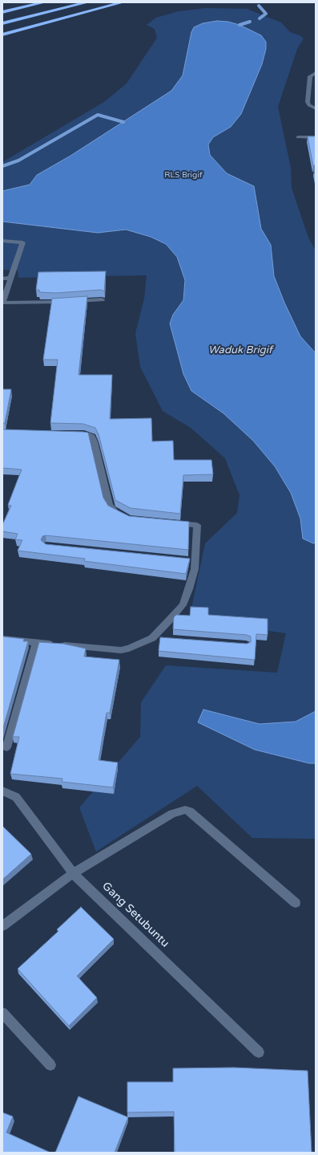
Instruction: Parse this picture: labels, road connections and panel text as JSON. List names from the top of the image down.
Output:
{
  "streets": {
    "street": ["Gang Setubuntu"]
  },
  "water": ["Waduk Brigif"],
  "parks": ["RLS Brigif"]
}
